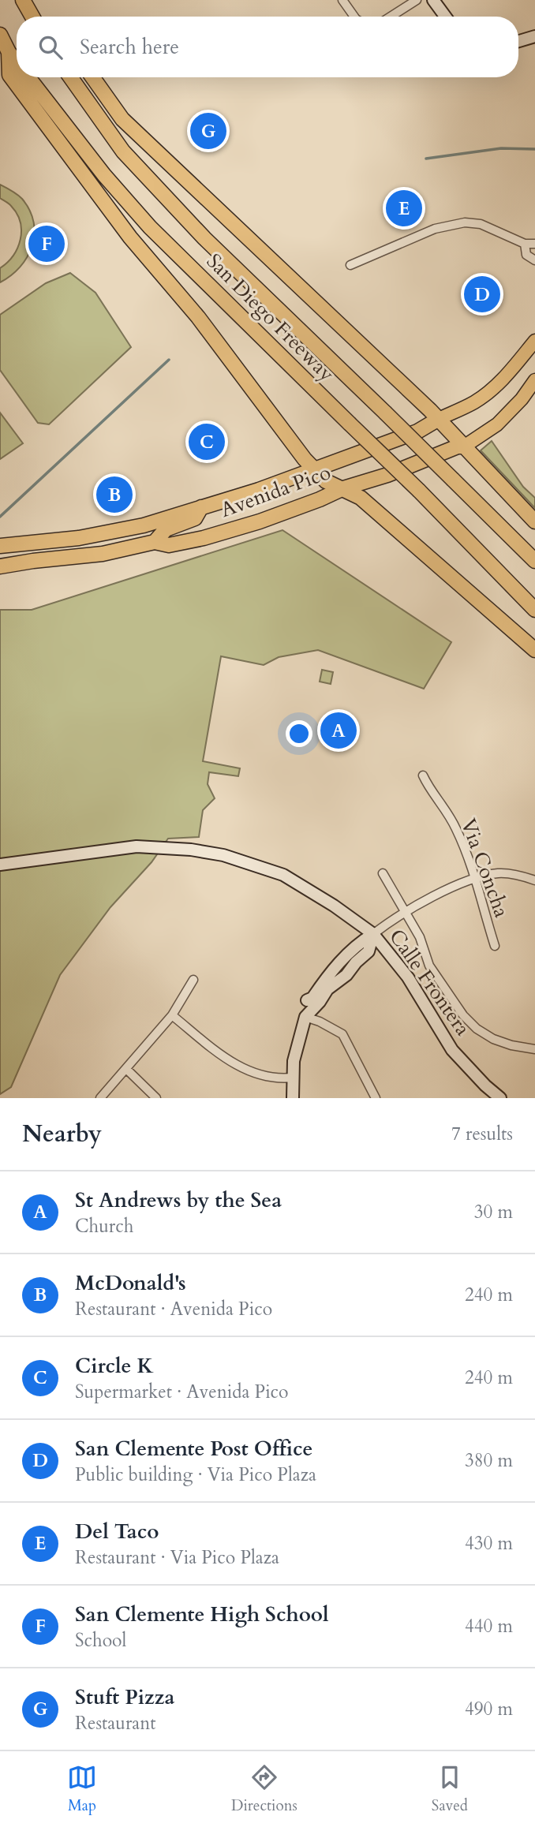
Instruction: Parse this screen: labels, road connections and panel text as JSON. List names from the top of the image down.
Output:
{
  "streets": {
    "highway": ["San Diego Freeway", "Avenida Pico"],
    "street": ["Via Concha", "Calle Frontera"]
  },
  "page": {
    "search": "Search here",
    "pins": [
      "G",
      "E",
      "F",
      "D",
      "C",
      "B",
      "A"
    ],
    "heading": ["Nearby", "7 results"],
    "list": [
      {
        "mark": "A",
        "name": "St Andrews by the Sea",
        "note": "Church",
        "value": "30 m"
      },
      {
        "mark": "B",
        "name": "McDonald's",
        "note": "Restaurant · Avenida Pico",
        "value": "240 m"
      },
      {
        "mark": "C",
        "name": "Circle K",
        "note": "Supermarket · Avenida Pico",
        "value": "240 m"
      },
      {
        "mark": "D",
        "name": "San Clemente Post Office",
        "note": "Public building · Via Pico Plaza",
        "value": "380 m"
      },
      {
        "mark": "E",
        "name": "Del Taco",
        "note": "Restaurant · Via Pico Plaza",
        "value": "430 m"
      },
      {
        "mark": "F",
        "name": "San Clemente High School",
        "note": "School",
        "value": "440 m"
      },
      {
        "mark": "G",
        "name": "Stuft Pizza",
        "note": "Restaurant",
        "value": "490 m"
      }
    ],
    "nav": ["Map", "Directions", "Saved"]
  }
}
